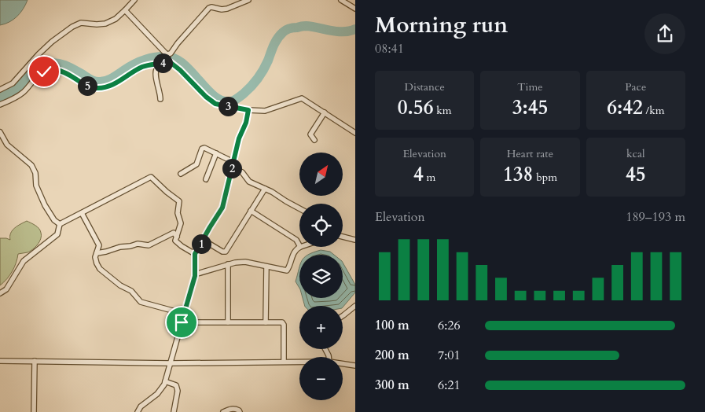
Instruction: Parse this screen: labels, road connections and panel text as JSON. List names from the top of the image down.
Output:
{
  "north": "top right",
  "page": {
    "heading": ["Morning run", "08:41"],
    "pins": [
      "4",
      "5",
      "3",
      "2",
      "1"
    ],
    "stats": [
      ["Distance", "0.56 km"],
      ["Time", "3:45"],
      ["Pace", "6:42 /km"],
      ["Elevation", "4 m"],
      ["Heart rate", "138 bpm"],
      ["kcal", "45"]
    ],
    "map_buttons": ["+", "−"],
    "chart": ["Elevation", "189–193 m"],
    "list": [
      {
        "name": "100 m",
        "note": "6:26"
      },
      {
        "name": "200 m",
        "note": "7:01"
      },
      {
        "name": "300 m",
        "note": "6:21"
      }
    ]
  }
}
